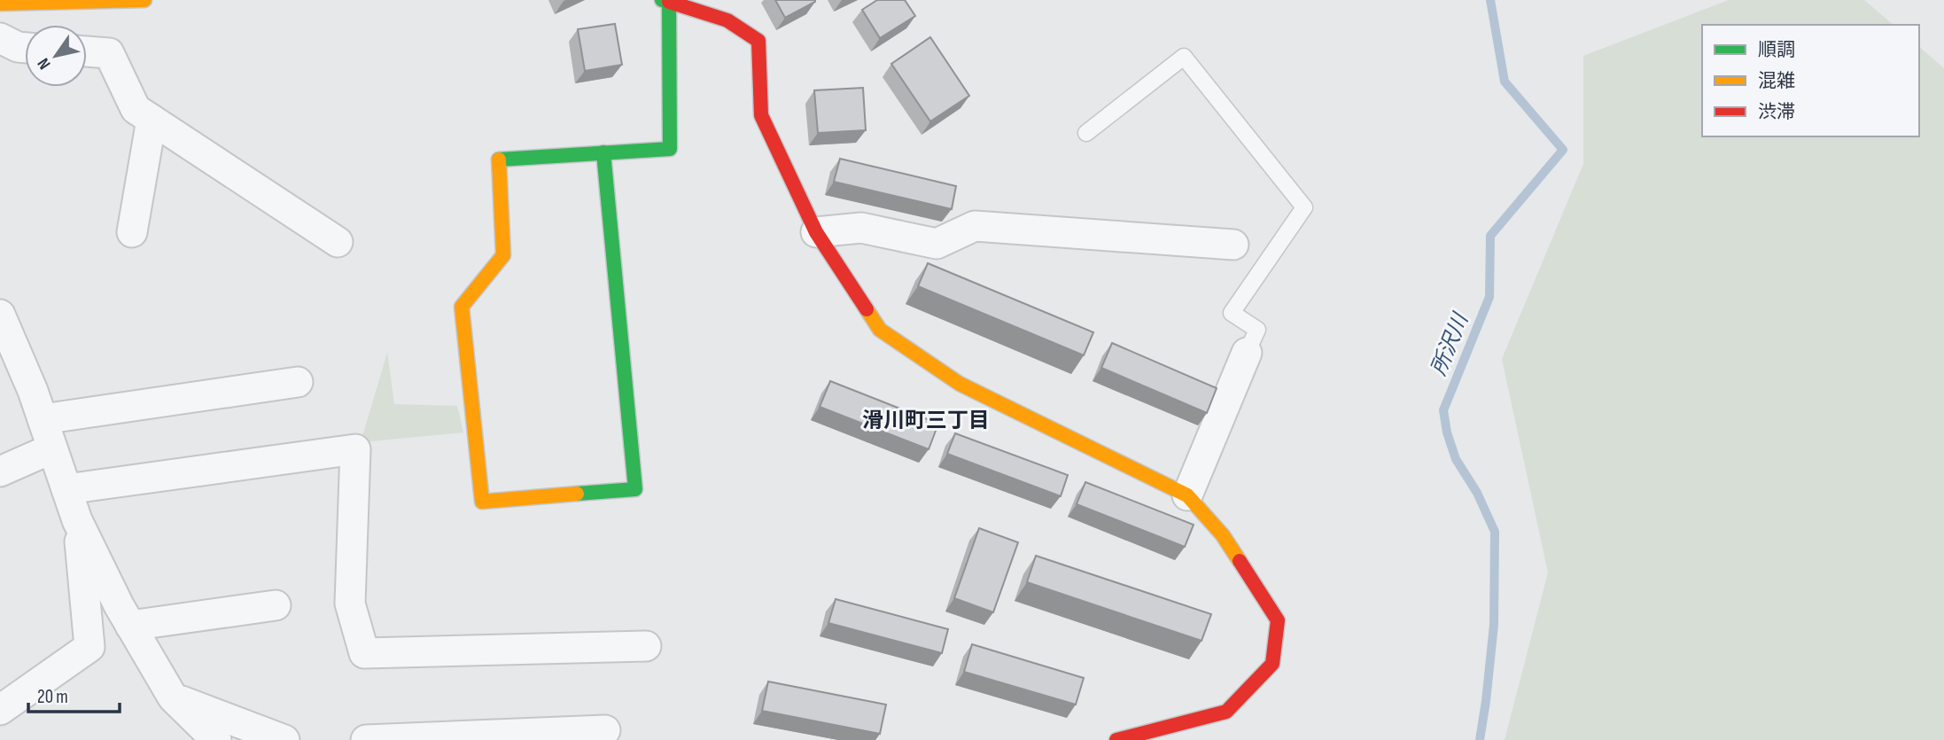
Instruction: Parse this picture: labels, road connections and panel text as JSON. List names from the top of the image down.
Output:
{
  "districts": ["滑川町三丁目"],
  "water": ["所沢川"],
  "legend": ["順調", "混雑", "渋滞"],
  "scale_bar": "20 m",
  "north": "bottom left"
}
